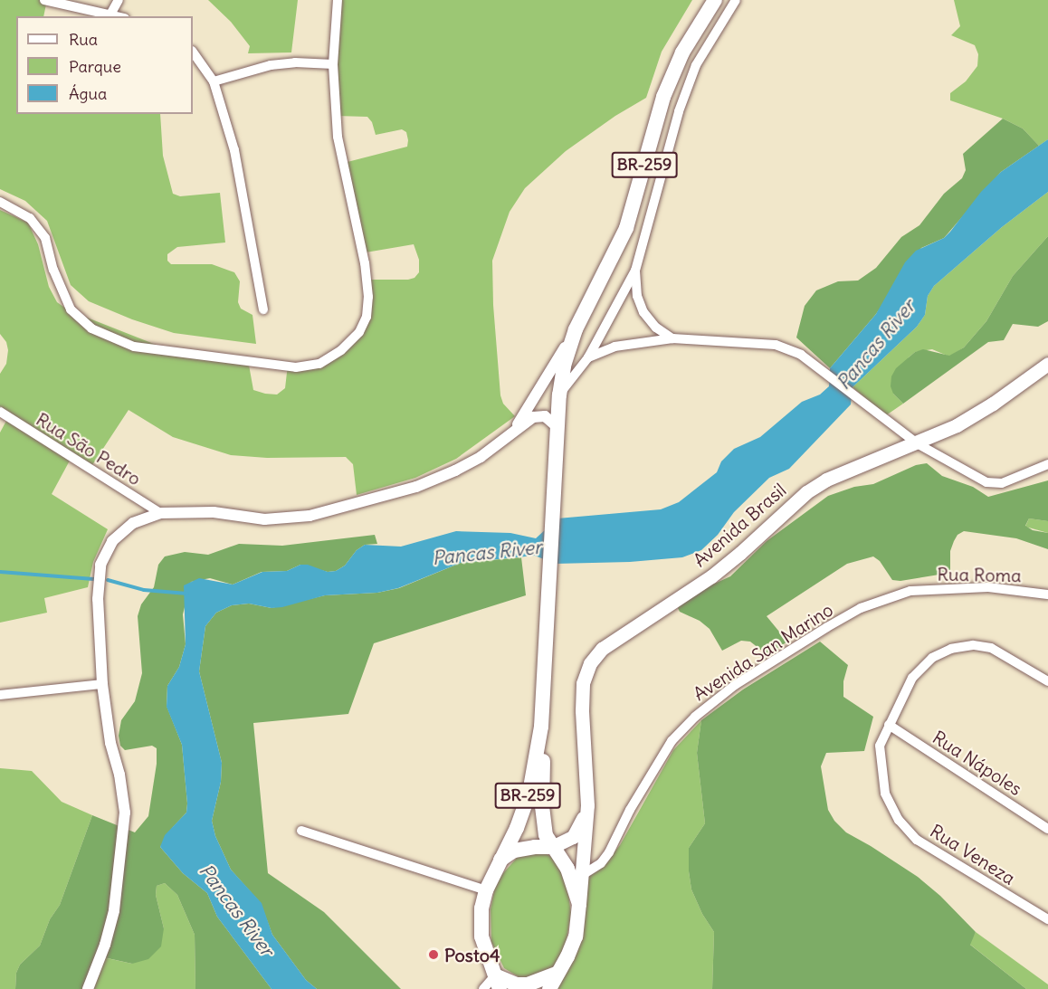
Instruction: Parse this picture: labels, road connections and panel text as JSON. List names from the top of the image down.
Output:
{
  "streets": {
    "highway": ["BR-259"],
    "main road": ["Avenida Brasil"],
    "street": [
      "Rua São Pedro",
      "Rua Roma",
      "Avenida San Marino",
      "Rua Nápoles",
      "Rua Veneza"
    ]
  },
  "crossings": [
    ["BR-259", "Avenida Brasil"],
    ["Avenida Brasil", "Avenida San Marino"],
    ["Rua Roma", "Avenida San Marino"],
    ["Rua Nápoles", "Rua Veneza"]
  ],
  "water": ["Pancas River"],
  "places": ["Posto4"],
  "legend": ["Rua", "Parque", "Água"]
}
